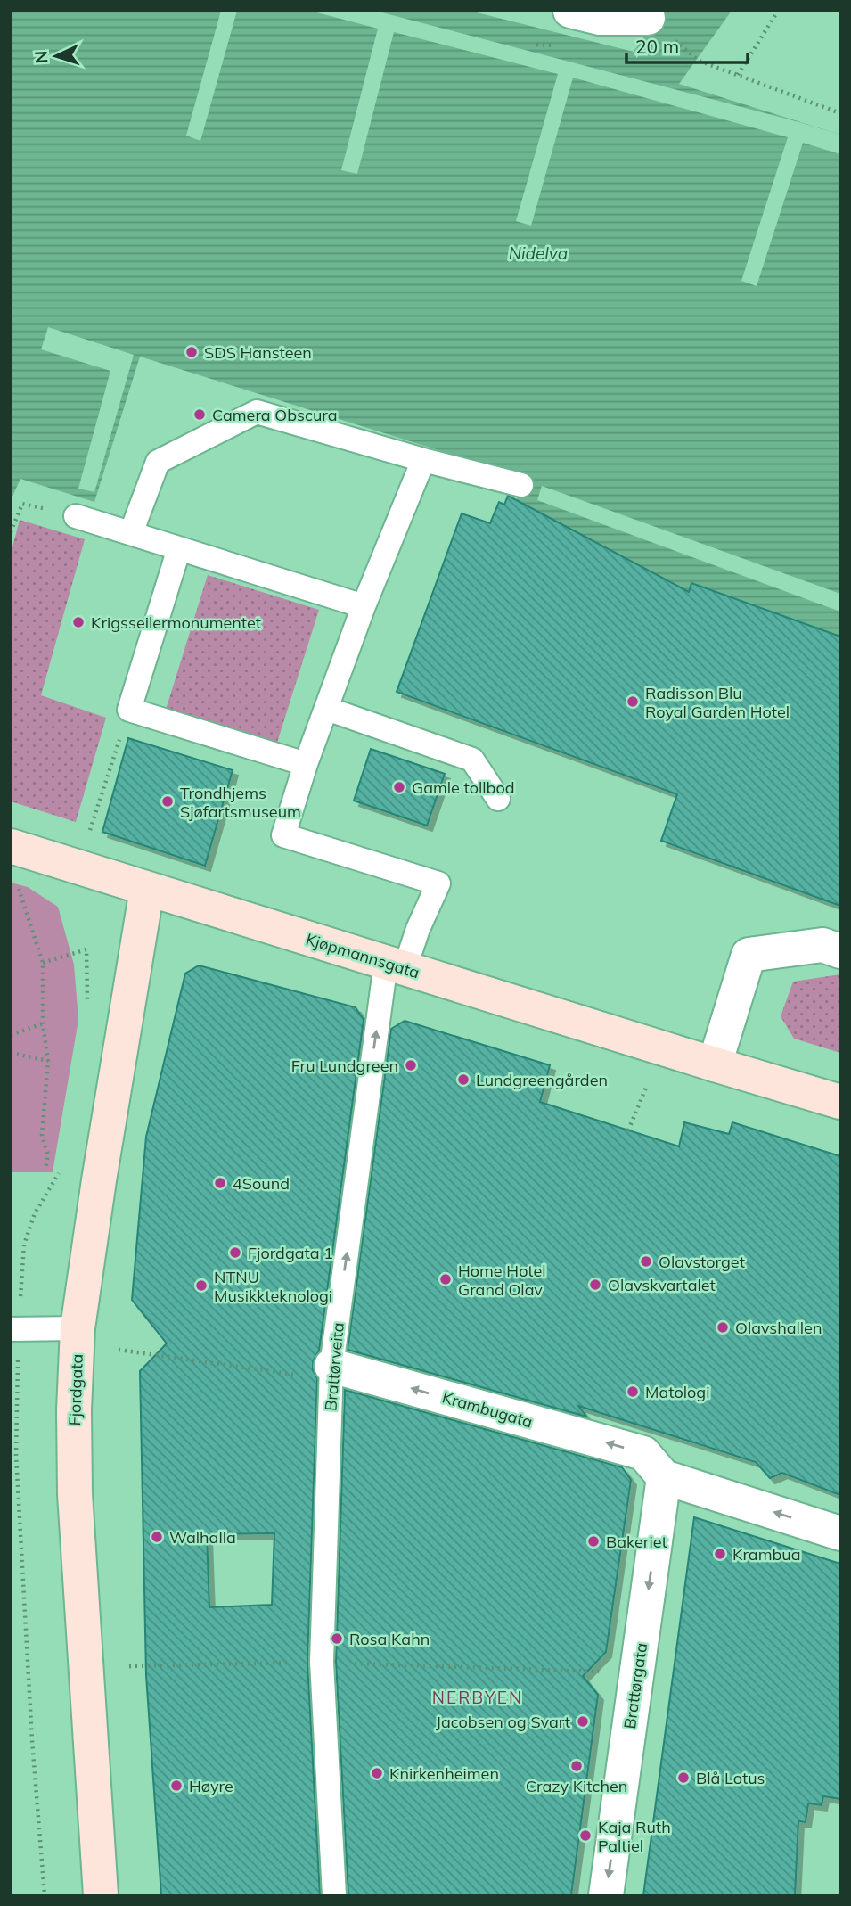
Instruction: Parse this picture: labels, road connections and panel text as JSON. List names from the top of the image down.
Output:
{
  "streets": {
    "street": [
      "Kjøpmannsgata",
      "Fjordgata",
      "Krambugata",
      "Brattørgata"
    ],
    "lane": ["Brattørveita"]
  },
  "crossings": [
    ["Kjøpmannsgata", "Brattørveita"],
    ["Kjøpmannsgata", "Fjordgata"],
    ["Brattørveita", "Krambugata"],
    ["Krambugata", "Brattørgata"]
  ],
  "one_way": ["Krambugata", "Brattørgata"],
  "districts": ["NERBYEN"],
  "water": ["Nidelva"],
  "places": [
    "SDS Hansteen",
    "Camera Obscura",
    "Krigsseilermonumentet",
    "Radisson Blu Royal Garden Hotel",
    "Gamle tollbod",
    "Trondhjems Sjøfartsmuseum",
    "Fru Lundgreen",
    "Lundgreengården",
    "4Sound",
    "Fjordgata 1",
    "Olavstorget",
    "Home Hotel Grand Olav",
    "Olavskvartalet",
    "NTNU Musikkteknologi",
    "Olavshallen",
    "Matologi",
    "Walhalla",
    "Bakeriet",
    "Krambua",
    "Rosa Kahn",
    "Jacobsen og Svart",
    "Crazy Kitchen",
    "Knirkenheimen",
    "Blå Lotus",
    "Høyre",
    "Kaja Ruth Paltiel"
  ],
  "scale_bar": "20 m",
  "north": "left"
}
